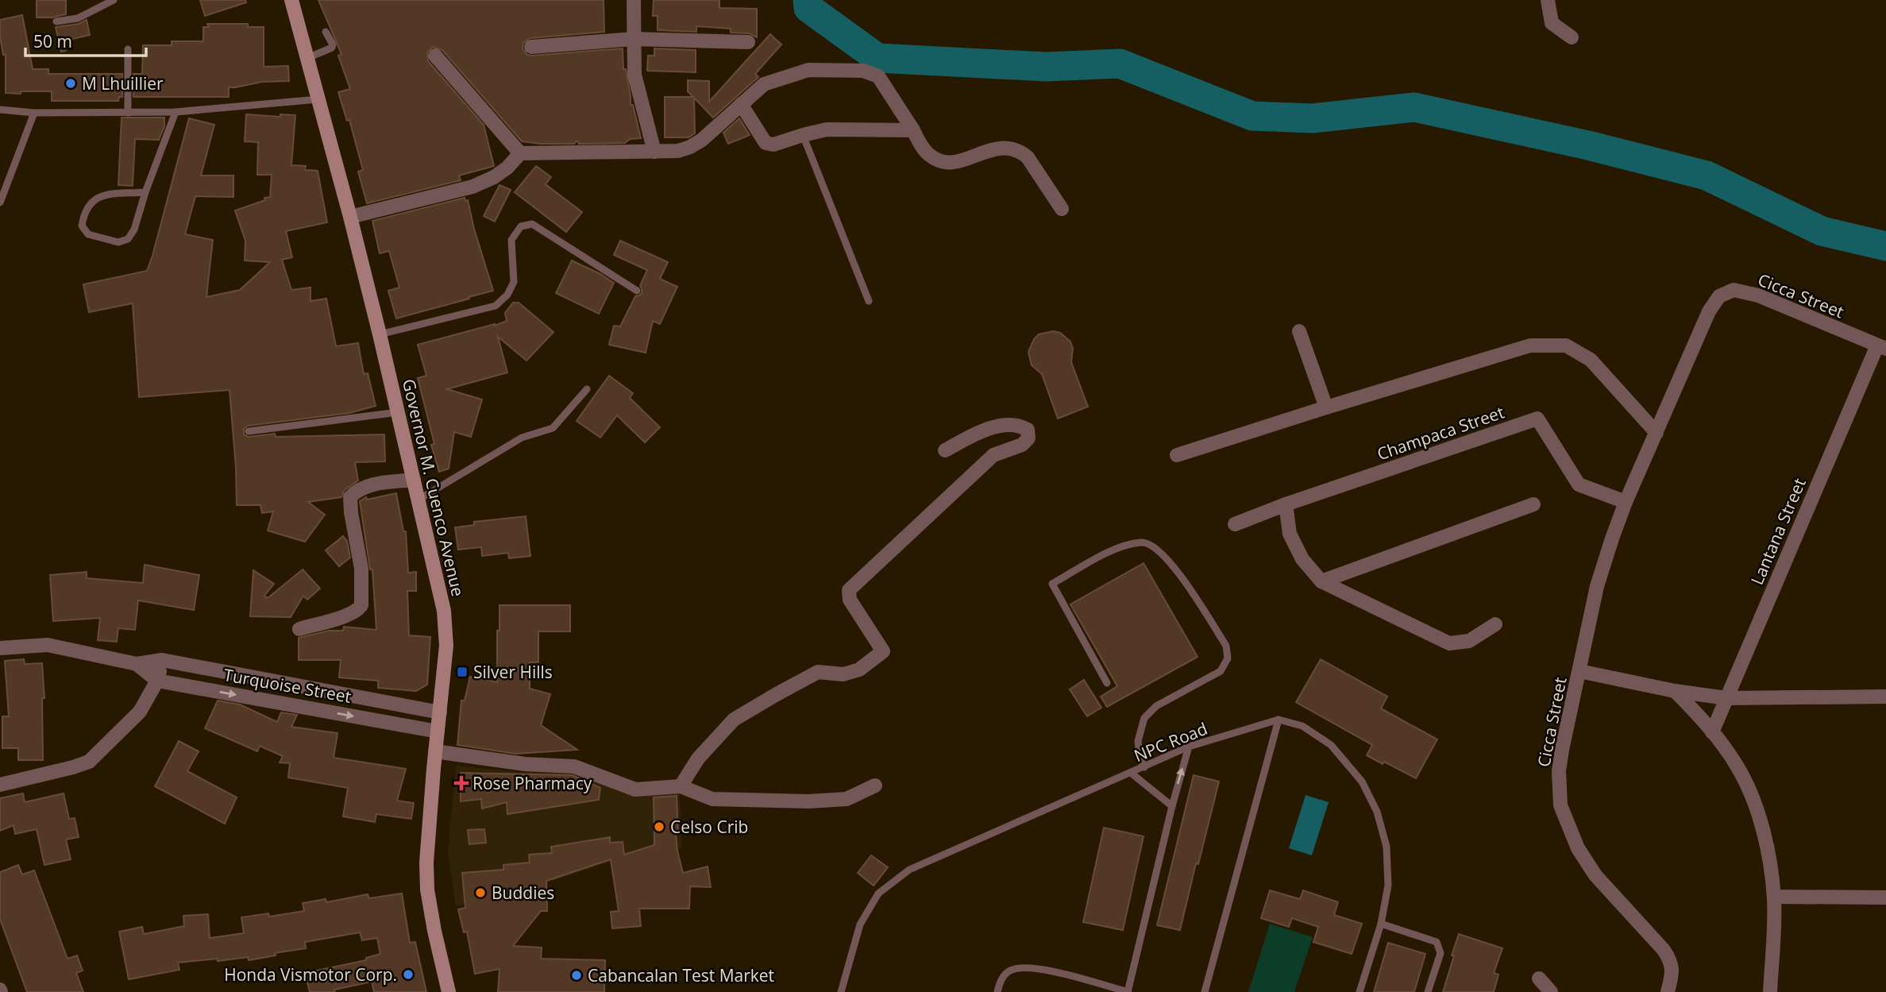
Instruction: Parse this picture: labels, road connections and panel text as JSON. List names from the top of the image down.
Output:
{
  "streets": {
    "main road": ["Governor M. Cuenco Avenue"],
    "street": [
      "Cicca Street",
      "Champaca Street",
      "Lantana Street",
      "Turquoise Street"
    ],
    "lane": ["NPC Road"]
  },
  "crossings": [
    ["Cicca Street", "Champaca Street"],
    ["Cicca Street", "Lantana Street"],
    ["Governor M. Cuenco Avenue", "Turquoise Street"]
  ],
  "places": {
    "other": [
      "M Lhuillier",
      "Celso Crib",
      "Buddies",
      "Honda Vismotor Corp.",
      "Cabancalan Test Market"
    ],
    "transit": ["Silver Hills"],
    "health": ["Rose Pharmacy"]
  },
  "scale_bar": "50 m"
}
